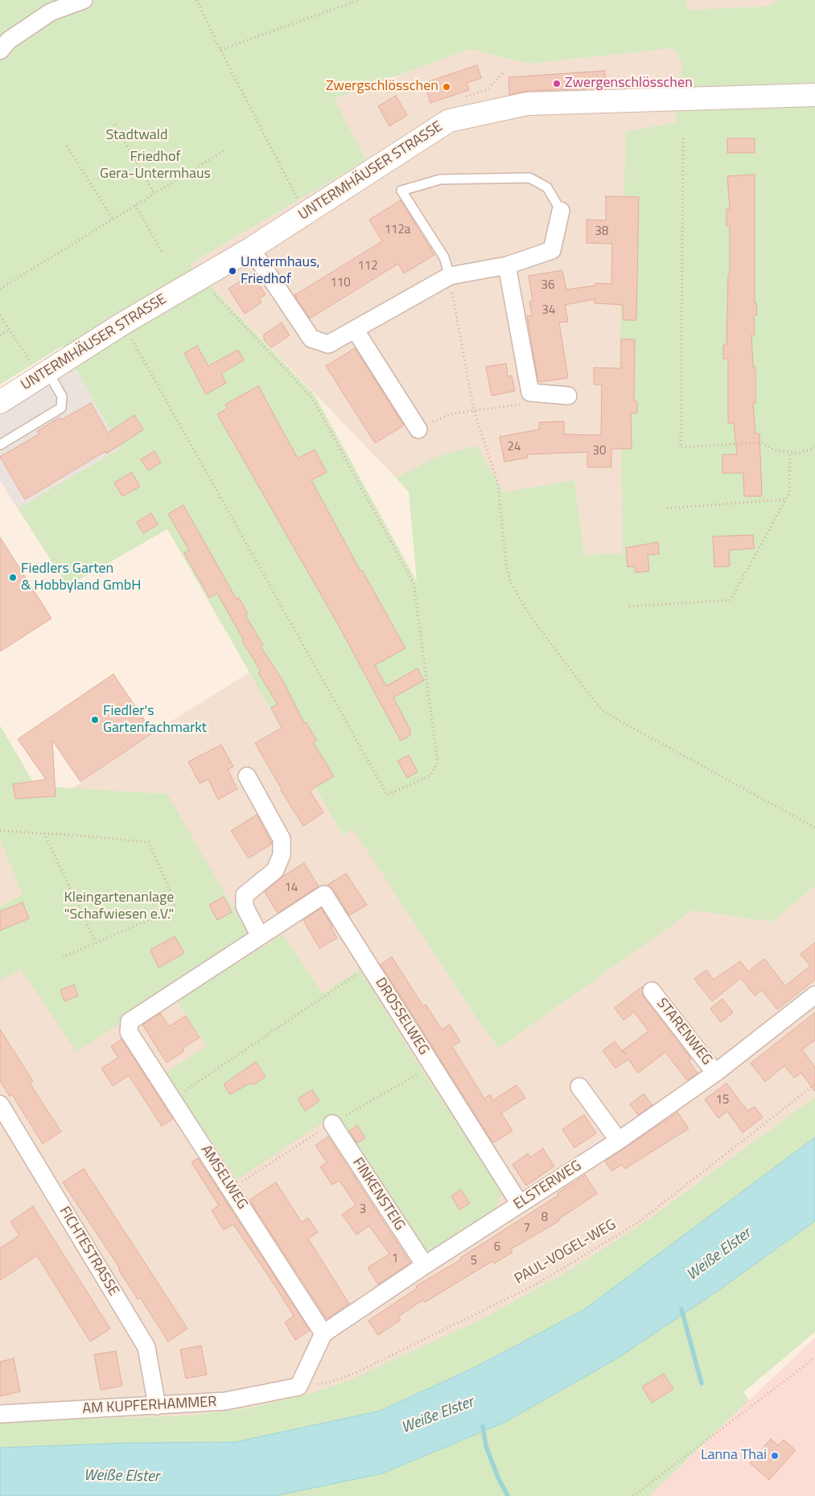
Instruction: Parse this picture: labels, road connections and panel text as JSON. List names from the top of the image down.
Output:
{
  "streets": {
    "main road": ["UNTERMHÄUSER STRASSE"],
    "street": [
      "DROSSELWEG",
      "STARENWEG",
      "AMSELWEG",
      "ELSTERWEG",
      "FINKENSTEIG",
      "FICHTESTRASSE",
      "AM KUPFERHAMMER"
    ],
    "path": ["PAUL-VOGEL-WEG"]
  },
  "crossings": [
    ["DROSSELWEG", "AMSELWEG"],
    ["DROSSELWEG", "ELSTERWEG"],
    ["STARENWEG", "ELSTERWEG"],
    ["AMSELWEG", "ELSTERWEG"],
    ["ELSTERWEG", "FINKENSTEIG"],
    ["FICHTESTRASSE", "AM KUPFERHAMMER"],
    ["PAUL-VOGEL-WEG", "AM KUPFERHAMMER"]
  ],
  "water": ["Weiße Elster"],
  "parks": ["Stadtwald", "Friedhof Gera-Untermhaus", "Kleingartenanlage \"Schafwiesen e.V.\""],
  "places": [
    "Zwergenschlösschen",
    "Zwergschlösschen",
    "Untermhaus, Friedhof",
    "Fiedlers Garten & Hobbyland GmbH",
    "Fiedler's Gartenfachmarkt",
    "Lanna Thai"
  ],
  "house_numbers": [
    "112a",
    "38",
    "112",
    "110",
    "36",
    "34",
    "24",
    "30",
    "14",
    "15",
    "3",
    "8",
    "7",
    "6",
    "1",
    "5"
  ]
}
